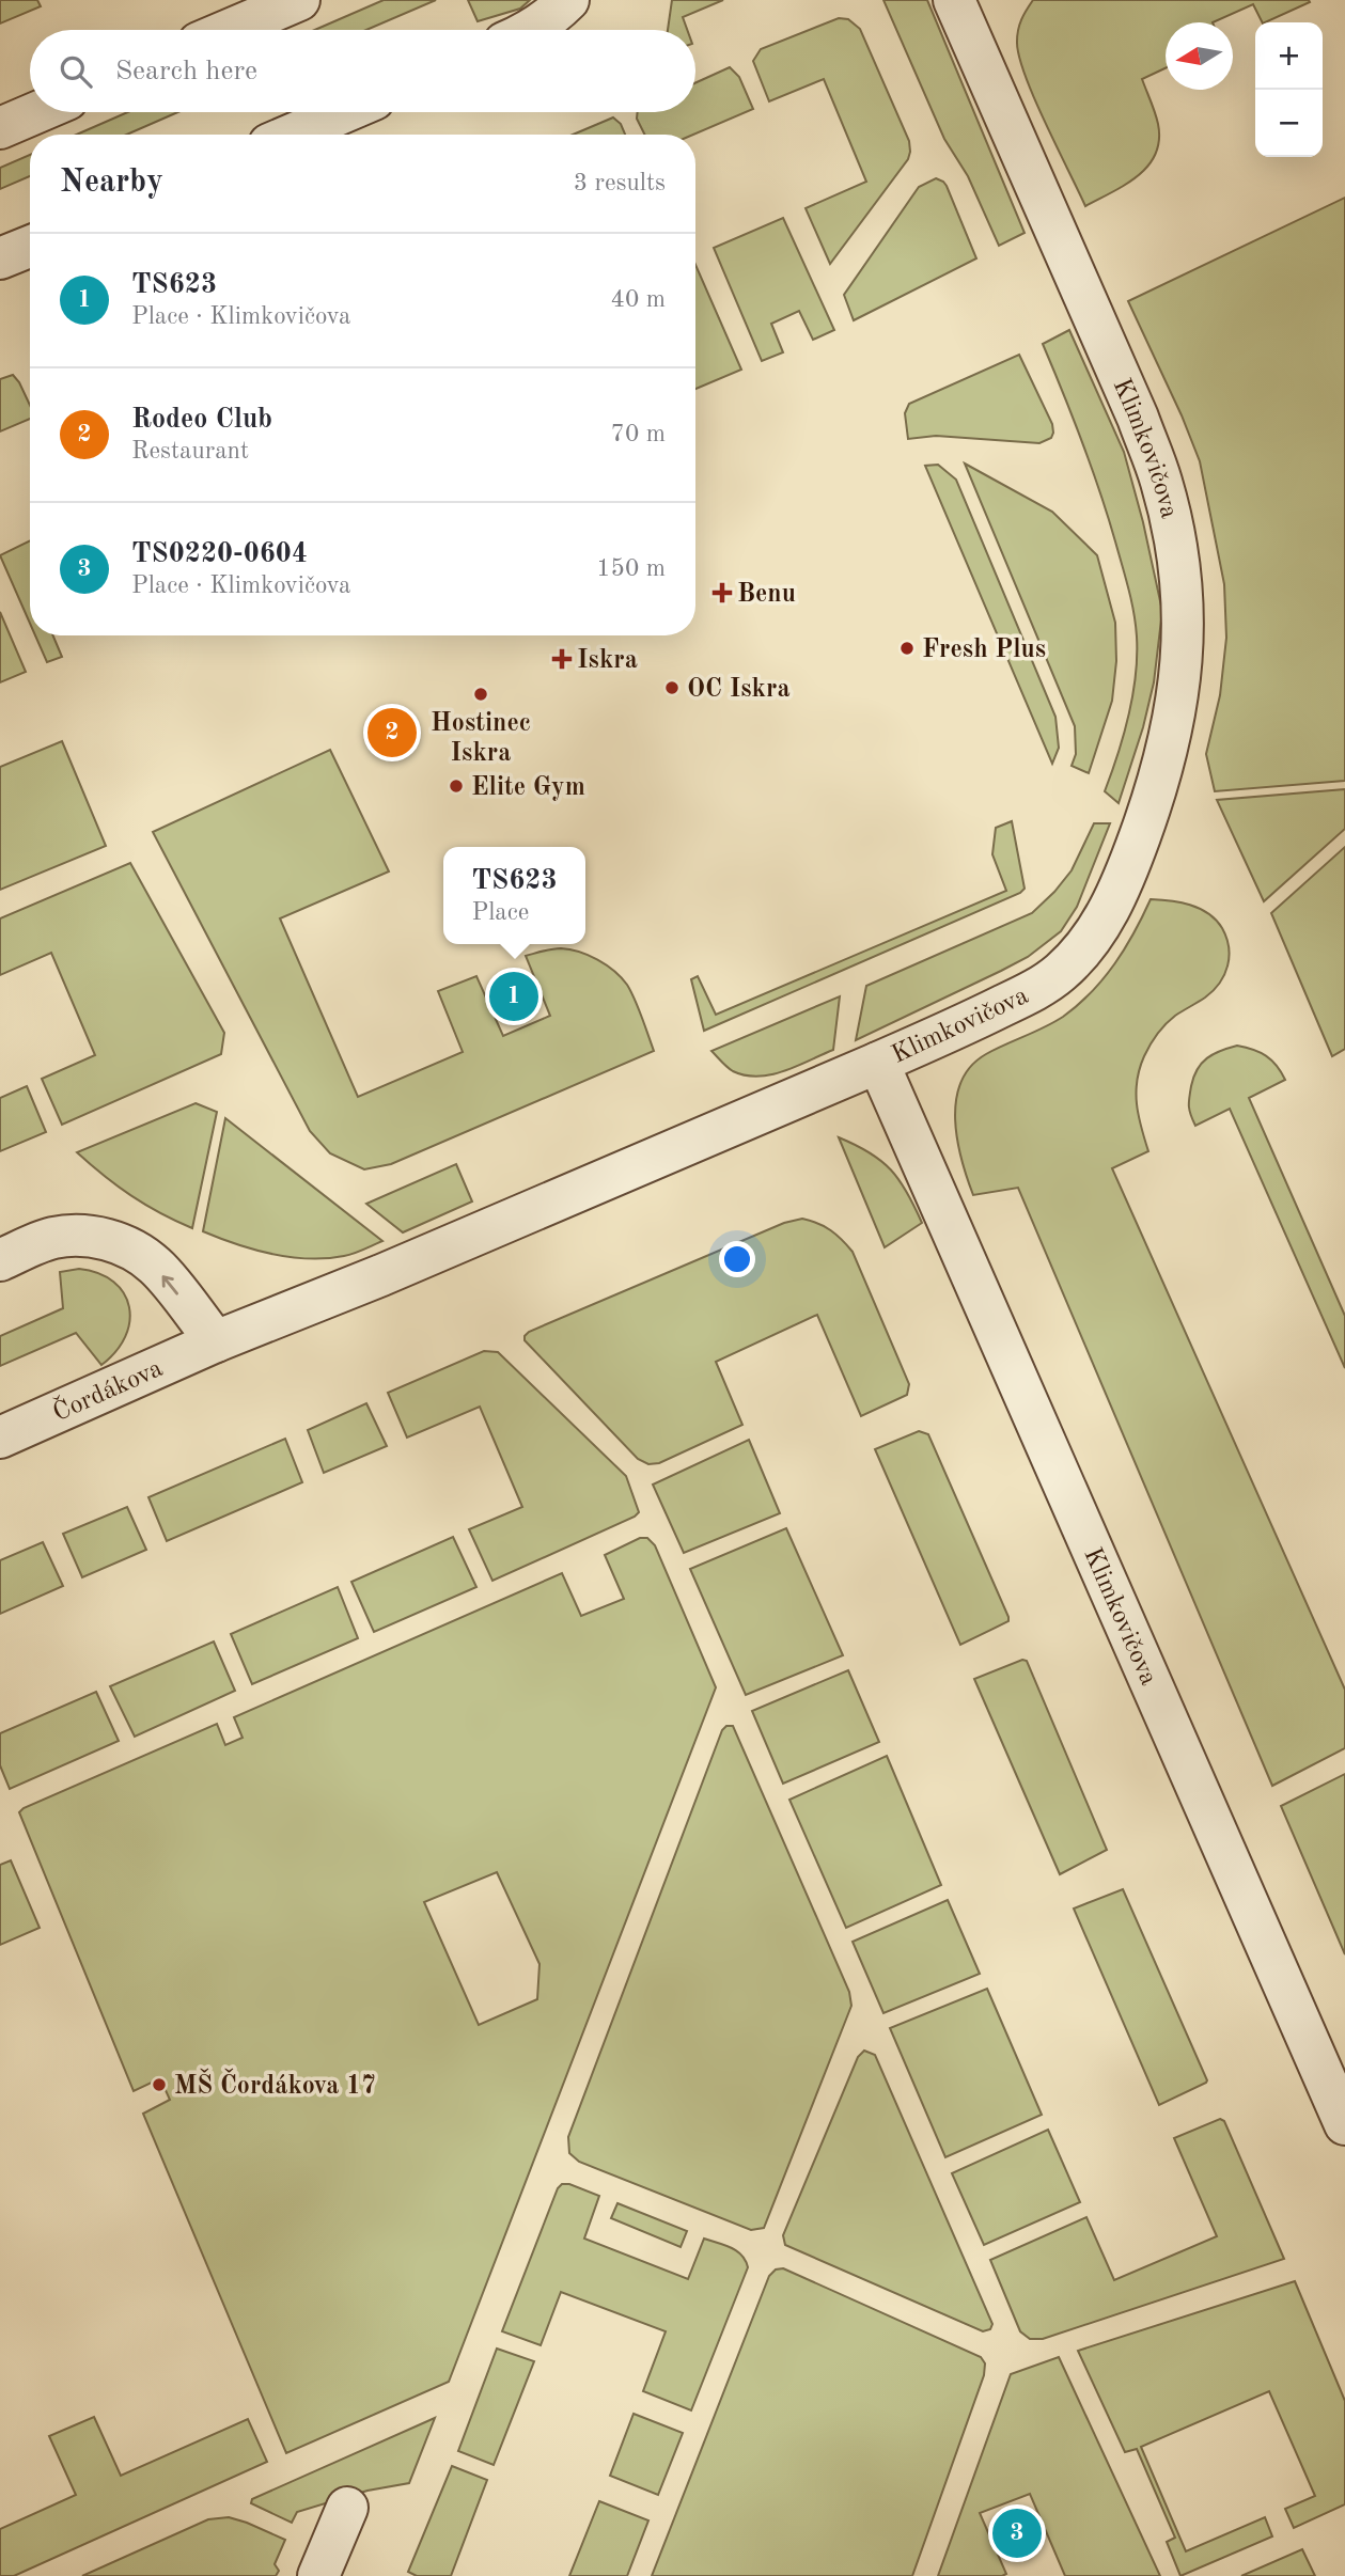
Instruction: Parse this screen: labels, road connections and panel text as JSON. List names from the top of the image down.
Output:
{
  "streets": {
    "street": ["Klimkovičova", "Čordákova"]
  },
  "crossings": [
    ["Klimkovičova", "Čordákova"]
  ],
  "places": {
    "health": ["Benu", "Iskra"],
    "other": [
      "Fresh Plus",
      "OC Iskra",
      "Hostinec Iskra",
      "Elite Gym",
      "MŠ Čordákova 17"
    ]
  },
  "north": "left",
  "page": {
    "map_buttons": ["+", "−"],
    "search": "Search here",
    "heading": ["Nearby", "3 results"],
    "list": [
      {
        "mark": "1",
        "name": "TS623",
        "note": "Place · Klimkovičova",
        "value": "40 m"
      },
      {
        "mark": "2",
        "name": "Rodeo Club",
        "note": "Restaurant",
        "value": "70 m"
      },
      {
        "mark": "3",
        "name": "TS0220-0604",
        "note": "Place · Klimkovičova",
        "value": "150 m"
      }
    ],
    "pins": ["2", "1", "3"],
    "popup": ["TS623", "Place"]
  }
}
